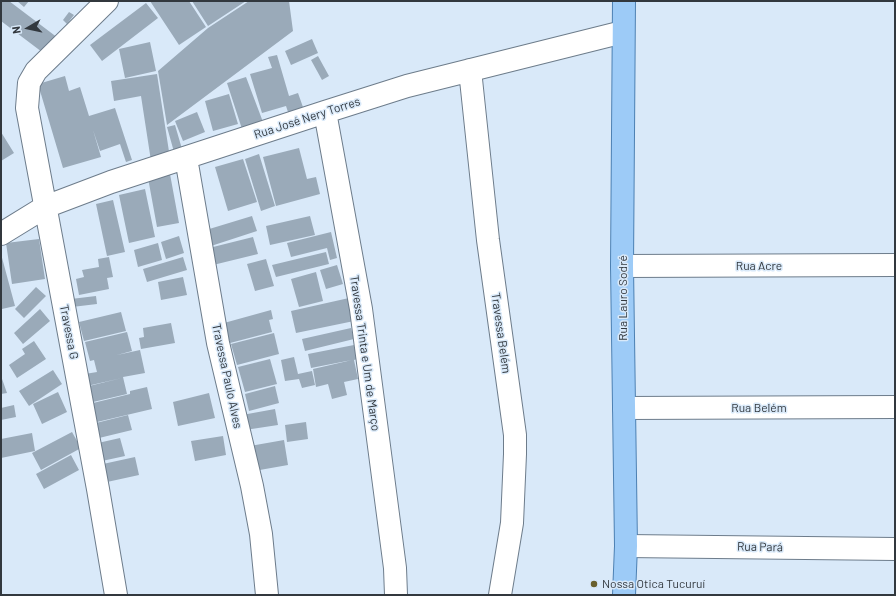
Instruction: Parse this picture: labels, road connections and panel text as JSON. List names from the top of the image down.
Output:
{
  "streets": {
    "main road": ["Rua Lauro Sodré"],
    "street": [
      "Rua José Nery Torres",
      "Rua Acre",
      "Travessa G",
      "Travessa Belém",
      "Travessa Trinta e Um de Março",
      "Travessa Paulo Alves",
      "Rua Belém",
      "Rua Pará"
    ]
  },
  "crossings": [
    ["Rua José Nery Torres", "Rua Lauro Sodré"],
    ["Rua José Nery Torres", "Travessa G"],
    ["Rua José Nery Torres", "Travessa Belém"],
    ["Rua José Nery Torres", "Travessa Trinta e Um de Março"],
    ["Rua José Nery Torres", "Travessa Paulo Alves"],
    ["Rua Acre", "Rua Lauro Sodré"],
    ["Rua Lauro Sodré", "Rua Belém"],
    ["Rua Lauro Sodré", "Rua Pará"]
  ],
  "places": ["Nossa Otica Tucuruí"],
  "north": "left"
}
